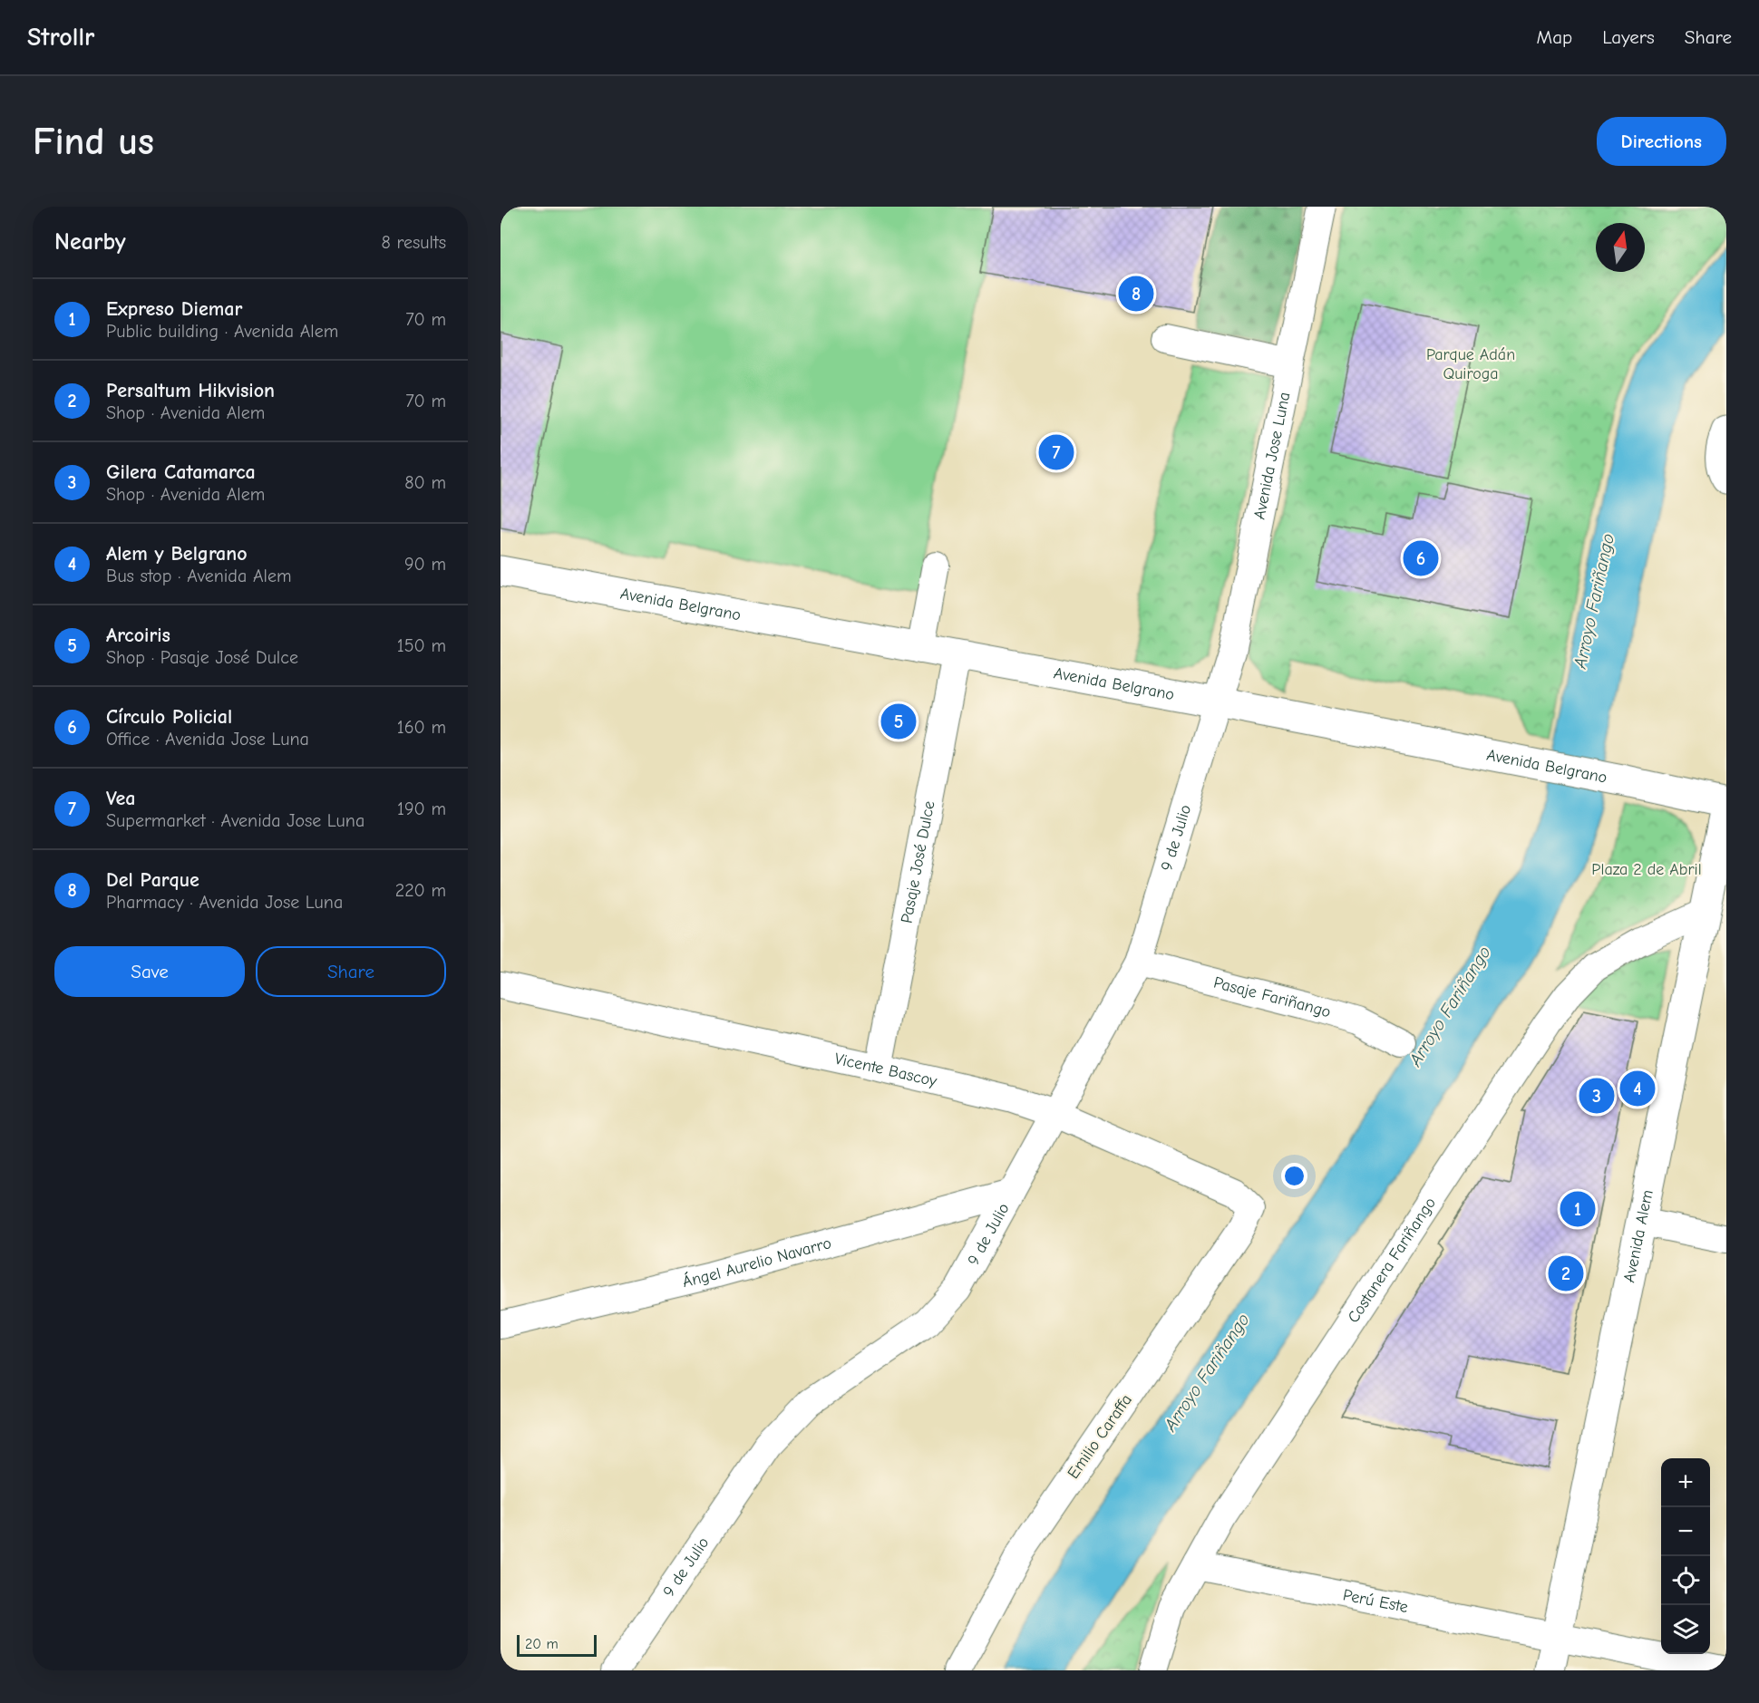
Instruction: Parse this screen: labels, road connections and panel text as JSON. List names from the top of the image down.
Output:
{
  "streets": {
    "main road": ["Avenida Belgrano", "Avenida Alem"],
    "street": [
      "Avenida Jose Luna",
      "9 de Julio",
      "Pasaje José Dulce",
      "Pasaje Fariñango",
      "Vicente Bascoy",
      "Costanera Fariñango",
      "Ángel Aurelio Navarro",
      "Emilio Caraffa",
      "Perú Este"
    ]
  },
  "crossings": [
    ["Avenida Jose Luna", "Avenida Belgrano"],
    ["Avenida Jose Luna", "9 de Julio"],
    ["Avenida Belgrano", "9 de Julio"],
    ["Avenida Belgrano", "Pasaje José Dulce"],
    ["Avenida Belgrano", "Avenida Alem"],
    ["9 de Julio", "Pasaje Fariñango"],
    ["9 de Julio", "Vicente Bascoy"],
    ["9 de Julio", "Ángel Aurelio Navarro"],
    ["Pasaje José Dulce", "Vicente Bascoy"],
    ["Vicente Bascoy", "Emilio Caraffa"],
    ["Avenida Alem", "Costanera Fariñango"],
    ["Avenida Alem", "Perú Este"],
    ["Costanera Fariñango", "Perú Este"]
  ],
  "water": ["Arroyo Fariñango"],
  "parks": ["Parque Adán Quiroga", "Plaza 2 de Abril"],
  "scale_bar": "20 m",
  "north": "top",
  "page": {
    "header": "Strollr",
    "nav": ["Map", "Layers", "Share"],
    "buttons": [
      "Directions",
      ["Save", "Share"]
    ],
    "title": "Find us",
    "heading": ["Nearby", "8 results"],
    "pins": [
      "8",
      "7",
      "6",
      "5",
      "4",
      "3",
      "1",
      "2"
    ],
    "list": [
      {
        "mark": "1",
        "name": "Expreso Diemar",
        "note": "Public building · Avenida Alem",
        "value": "70 m"
      },
      {
        "mark": "2",
        "name": "Persaltum Hikvision",
        "note": "Shop · Avenida Alem",
        "value": "70 m"
      },
      {
        "mark": "3",
        "name": "Gilera Catamarca",
        "note": "Shop · Avenida Alem",
        "value": "80 m"
      },
      {
        "mark": "4",
        "name": "Alem y Belgrano",
        "note": "Bus stop · Avenida Alem",
        "value": "90 m"
      },
      {
        "mark": "5",
        "name": "Arcoiris",
        "note": "Shop · Pasaje José Dulce",
        "value": "150 m"
      },
      {
        "mark": "6",
        "name": "Círculo Policial",
        "note": "Office · Avenida Jose Luna",
        "value": "160 m"
      },
      {
        "mark": "7",
        "name": "Vea",
        "note": "Supermarket · Avenida Jose Luna",
        "value": "190 m"
      },
      {
        "mark": "8",
        "name": "Del Parque",
        "note": "Pharmacy · Avenida Jose Luna",
        "value": "220 m"
      }
    ],
    "map_buttons": ["+", "−"],
    "scale": "20 m"
  }
}
